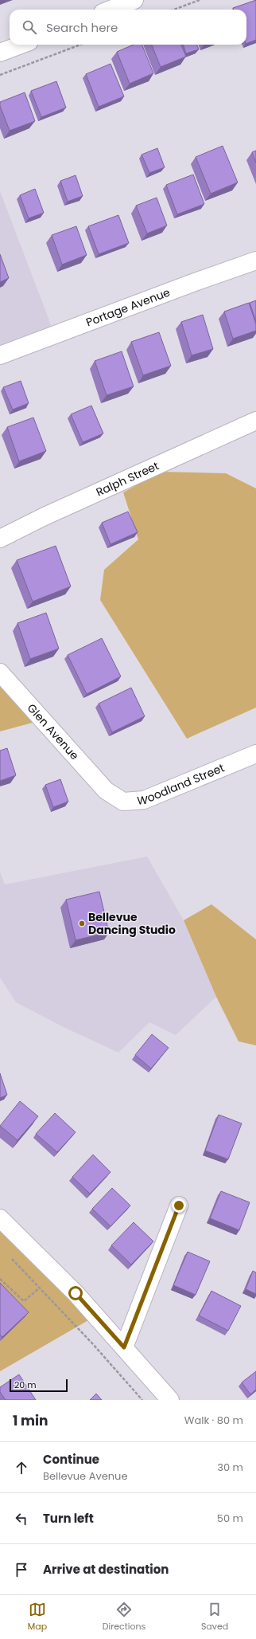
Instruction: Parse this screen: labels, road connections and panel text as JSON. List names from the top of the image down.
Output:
{
  "streets": {
    "street": [
      "Portage Avenue",
      "Ralph Street",
      "Glen Avenue",
      "Woodland Street"
    ]
  },
  "crossings": [
    ["Glen Avenue", "Woodland Street"]
  ],
  "places": ["Bellevue Dancing Studio"],
  "scale_bar": "20 m",
  "page": {
    "search": "Search here",
    "scale": "20 m",
    "heading": ["1 min", "Walk · 80 m"],
    "list": [
      ["Continue", "Bellevue Avenue", "30 m"],
      ["Turn left", "50 m"],
      "Arrive at destination"
    ],
    "nav": ["Map", "Directions", "Saved"]
  }
}
